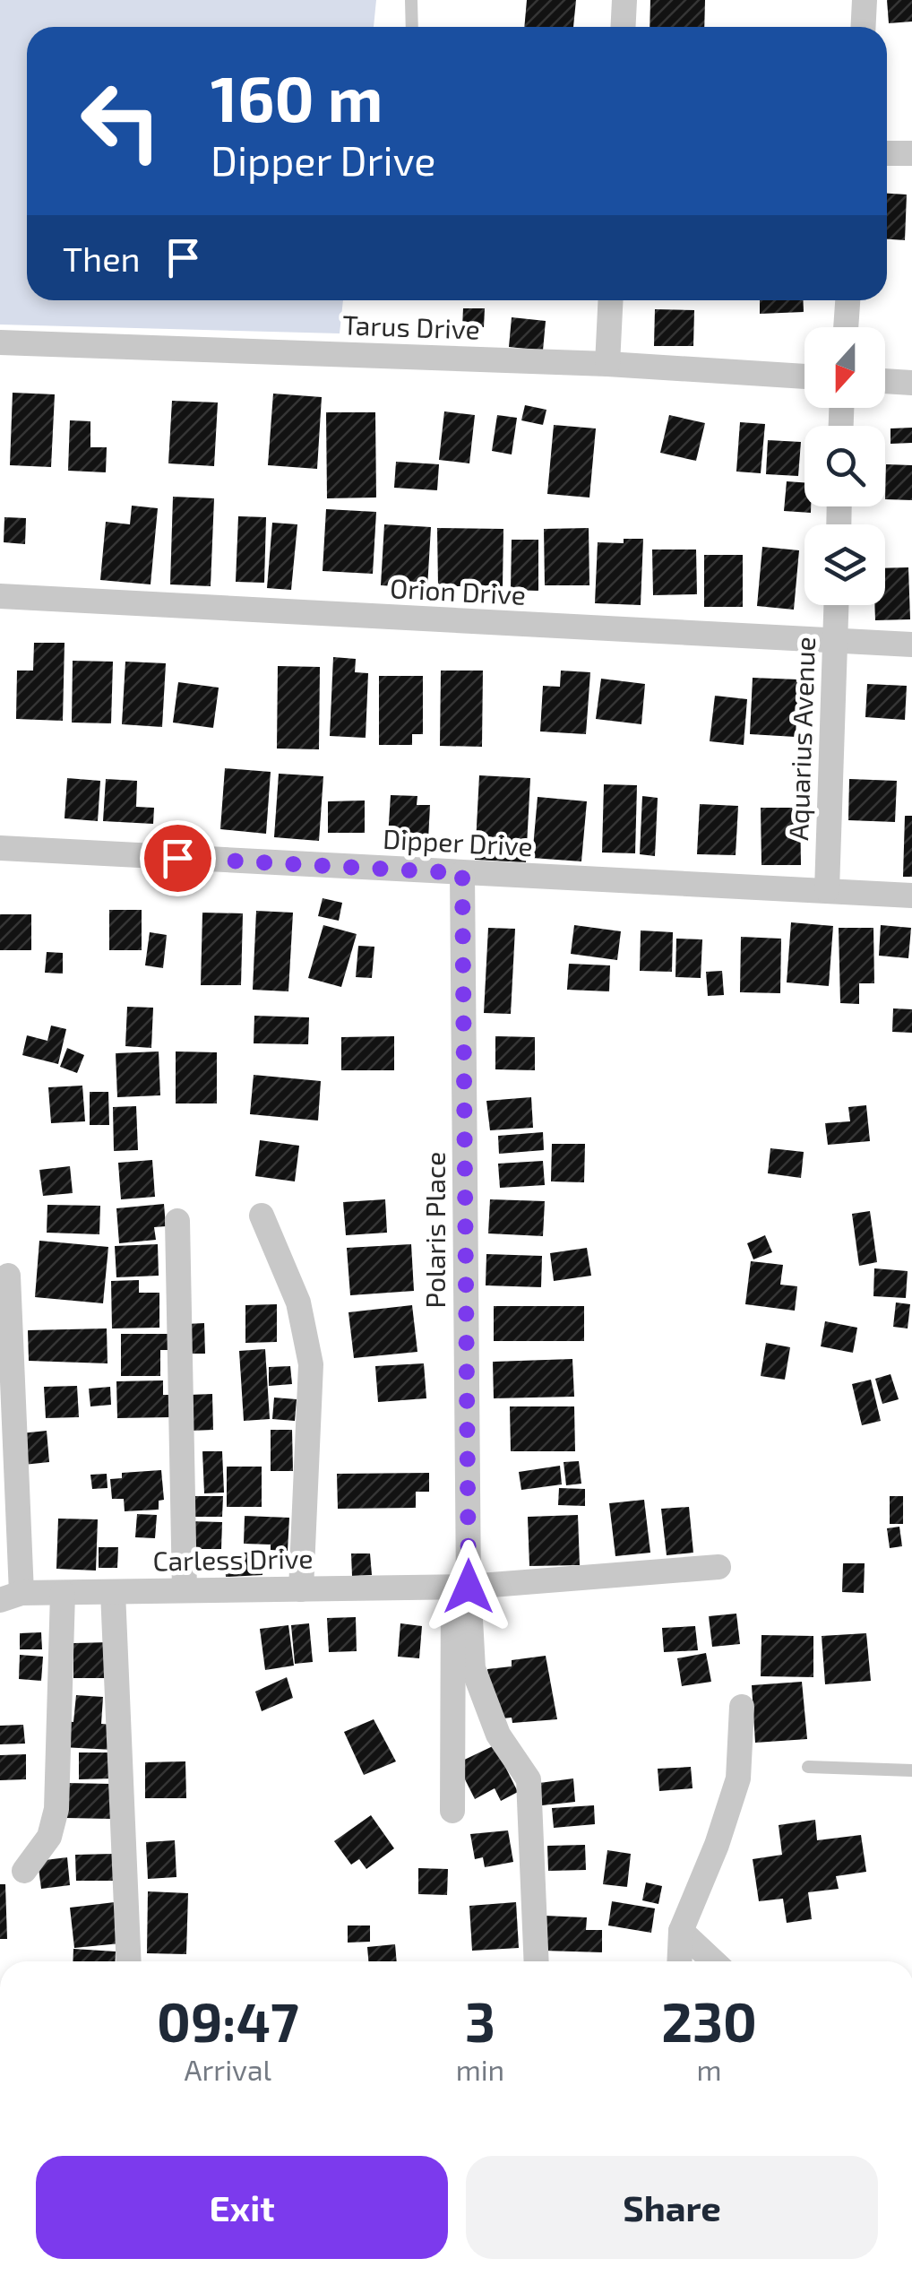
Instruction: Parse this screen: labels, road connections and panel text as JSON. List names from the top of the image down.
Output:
{
  "streets": {
    "street": [
      "Tarus Drive",
      "Orion Drive",
      "Aquarius Avenue",
      "Dipper Drive",
      "Polaris Place",
      "Carless Drive"
    ]
  },
  "crossings": [
    ["Orion Drive", "Aquarius Avenue"],
    ["Aquarius Avenue", "Dipper Drive"],
    ["Dipper Drive", "Polaris Place"],
    ["Polaris Place", "Carless Drive"]
  ],
  "north": "bottom",
  "page": {
    "turn": ["160 m", "Dipper Drive"],
    "then": "Then",
    "eta": [
      "09:47",
      "Arrival",
      "3",
      "min",
      "230",
      "m"
    ],
    "buttons": ["Exit", "Share"]
  }
}
